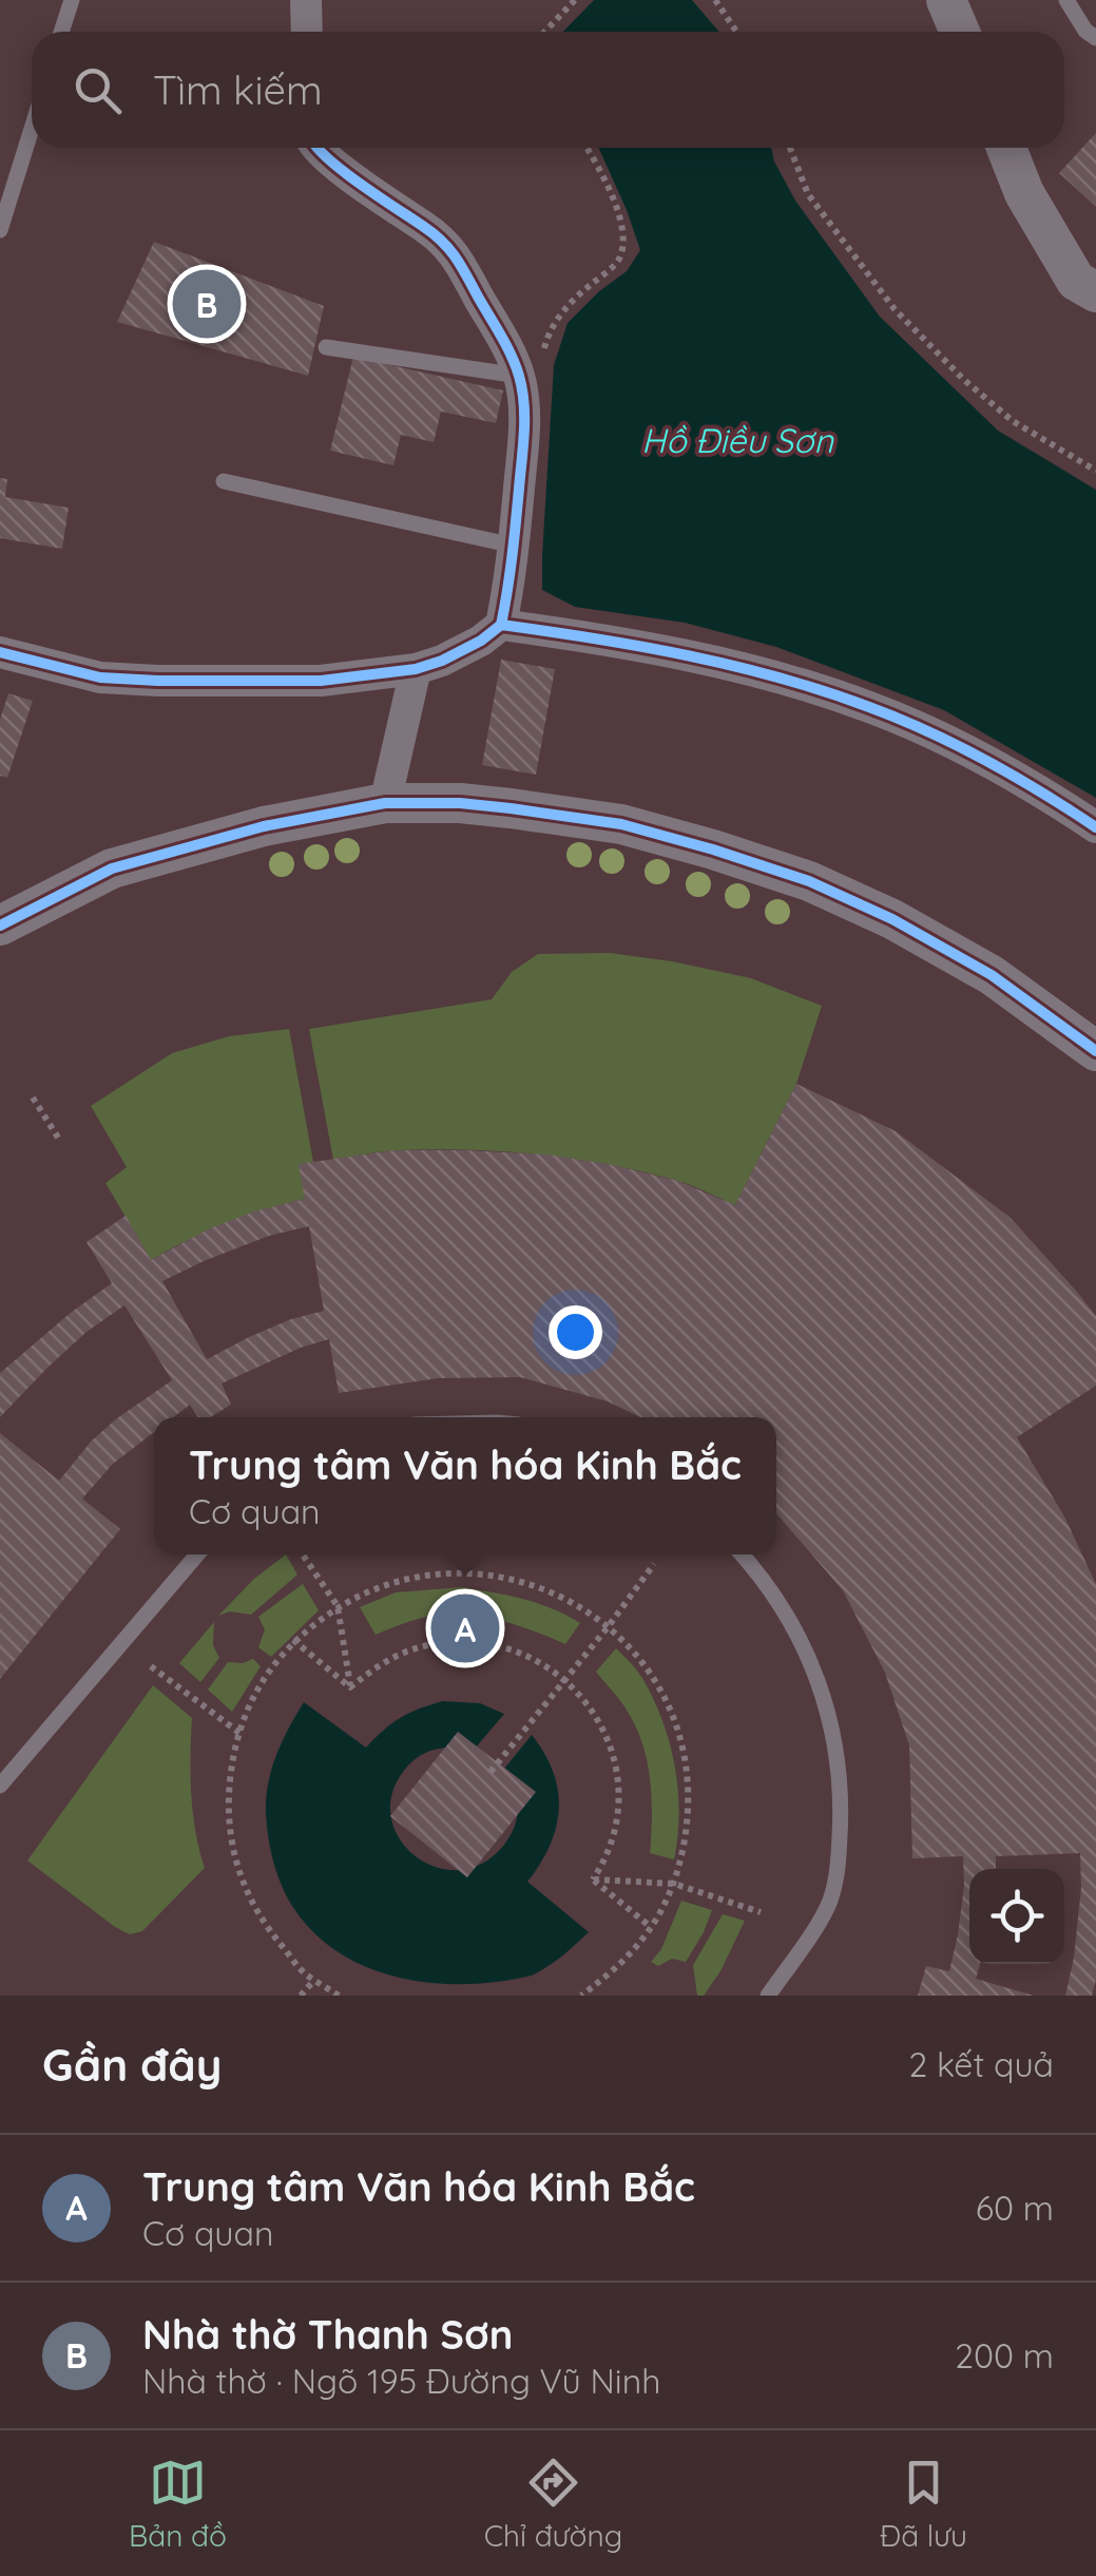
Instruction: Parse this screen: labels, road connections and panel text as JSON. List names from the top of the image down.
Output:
{
  "water": ["Hồ Điều Sơn"],
  "page": {
    "search": "Tìm kiếm",
    "pins": ["B", "A"],
    "popup": ["Trung tâm Văn hóa Kinh Bắc", "Cơ quan"],
    "heading": ["Gần đây", "2 kết quả"],
    "list": [
      {
        "mark": "A",
        "name": "Trung tâm Văn hóa Kinh Bắc",
        "note": "Cơ quan",
        "value": "60 m"
      },
      {
        "mark": "B",
        "name": "Nhà thờ Thanh Sơn",
        "note": "Nhà thờ · Ngõ 195 Đường Vũ Ninh",
        "value": "200 m"
      }
    ],
    "nav": ["Bản đồ", "Chỉ đường", "Đã lưu"]
  }
}
